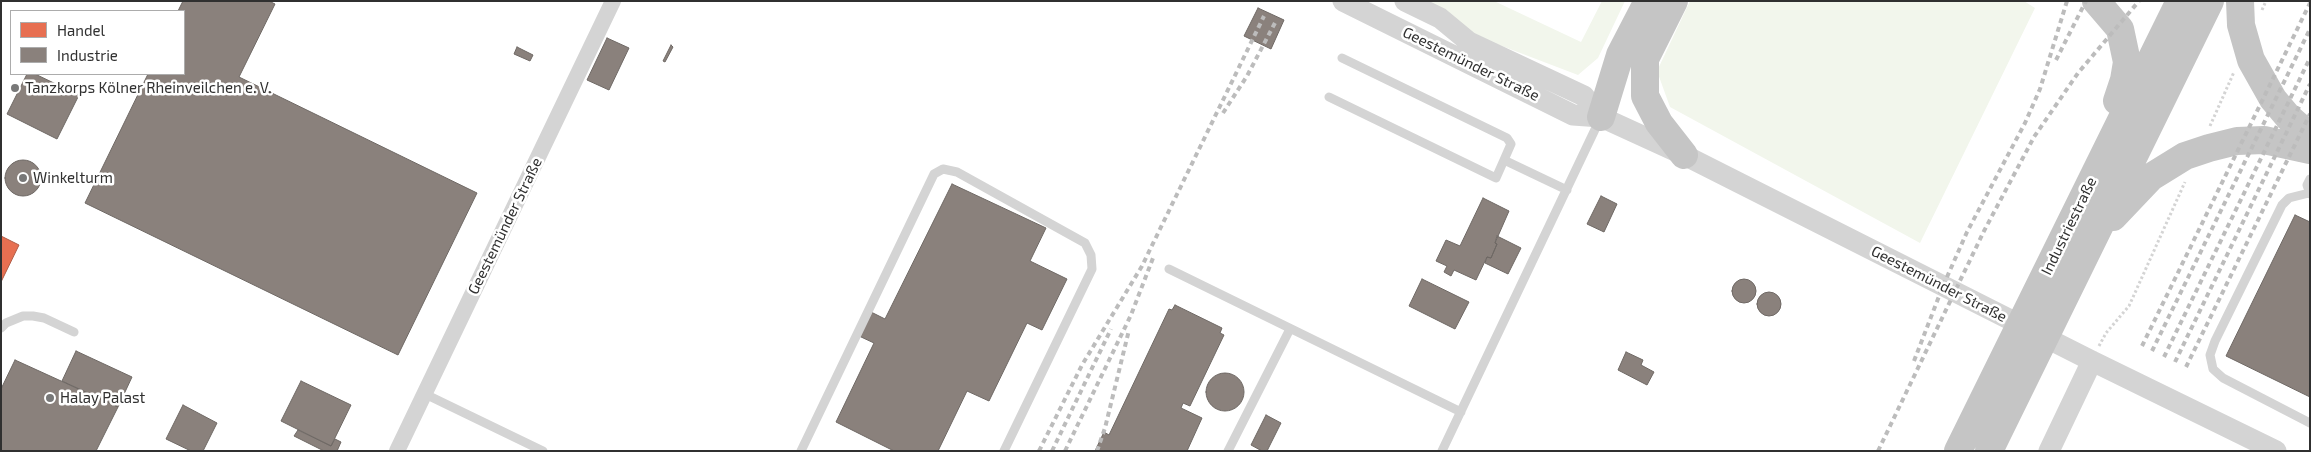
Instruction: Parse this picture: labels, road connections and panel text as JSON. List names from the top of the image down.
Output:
{
  "streets": {
    "highway": ["Industriestraße"],
    "street": ["Geestemünder Straße"]
  },
  "places": ["Tanzkorps Kölner Rheinveilchen e. V.", "Winkelturm", "Halay Palast"],
  "legend": ["Handel", "Industrie"]
}
